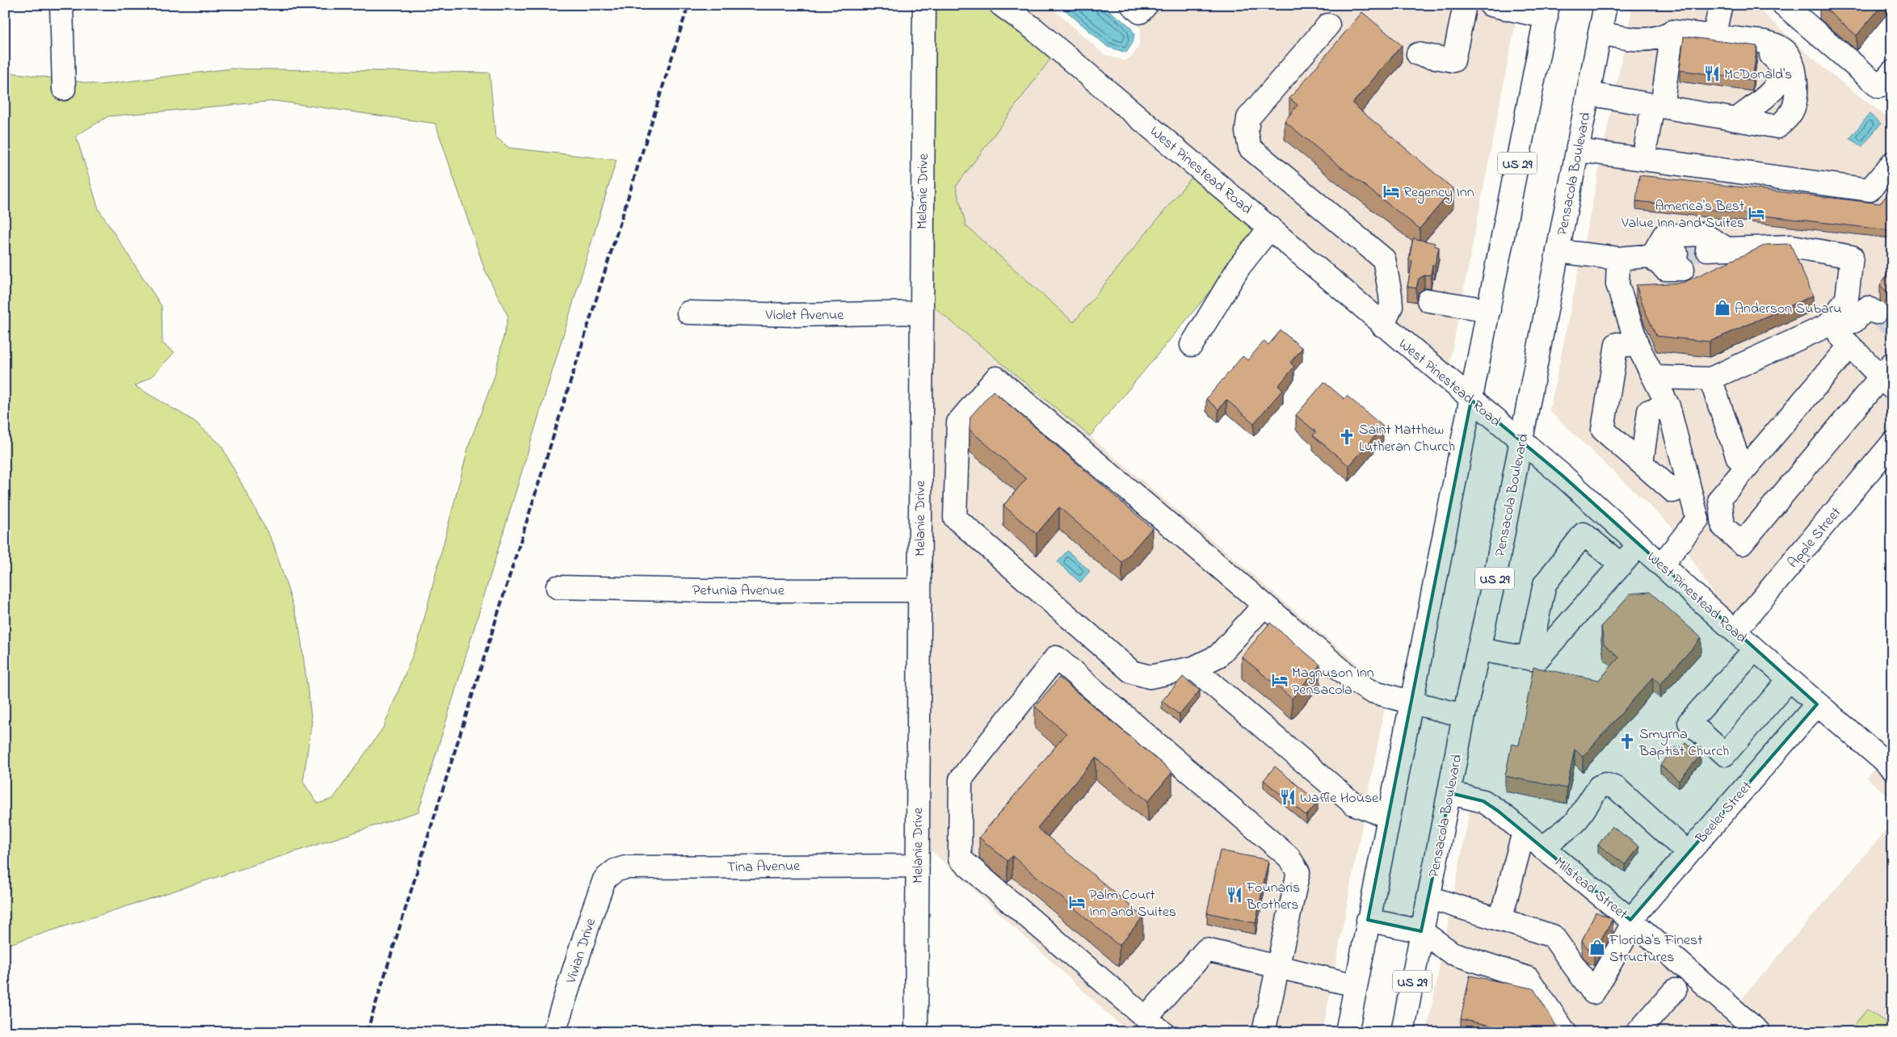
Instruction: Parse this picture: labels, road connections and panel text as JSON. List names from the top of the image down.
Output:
{
  "streets": {
    "street": [
      "US 29",
      "West Pinestead Road",
      "Pensacola Boulevard",
      "Melanie Drive",
      "Violet Avenue",
      "Apple Street",
      "Petunia Avenue",
      "Beeler Street",
      "Tina Avenue",
      "Milstead Street",
      "Vivian Drive"
    ]
  },
  "crossings": [
    ["US 29", "West Pinestead Road"],
    ["West Pinestead Road", "Pensacola Boulevard"],
    ["West Pinestead Road", "Apple Street"],
    ["West Pinestead Road", "Beeler Street"],
    ["Pensacola Boulevard", "Milstead Street"],
    ["Melanie Drive", "Violet Avenue"],
    ["Melanie Drive", "Petunia Avenue"],
    ["Melanie Drive", "Tina Avenue"],
    ["Beeler Street", "Milstead Street"],
    ["Tina Avenue", "Vivian Drive"]
  ],
  "places": {
    "restaurant": ["McDonald's", "Waffle House", "Founaris Brothers"],
    "hotel": [
      "Regency Inn",
      "America's Best Value Inn and Suites",
      "Magnuson Inn Pensacola",
      "Palm Court Inn and Suites"
    ],
    "shop": ["Anderson Subaru", "Florida's Finest Structures"],
    "church": ["Saint Matthew Lutheran Church", "Smyrna Baptist Church"]
  }
}
